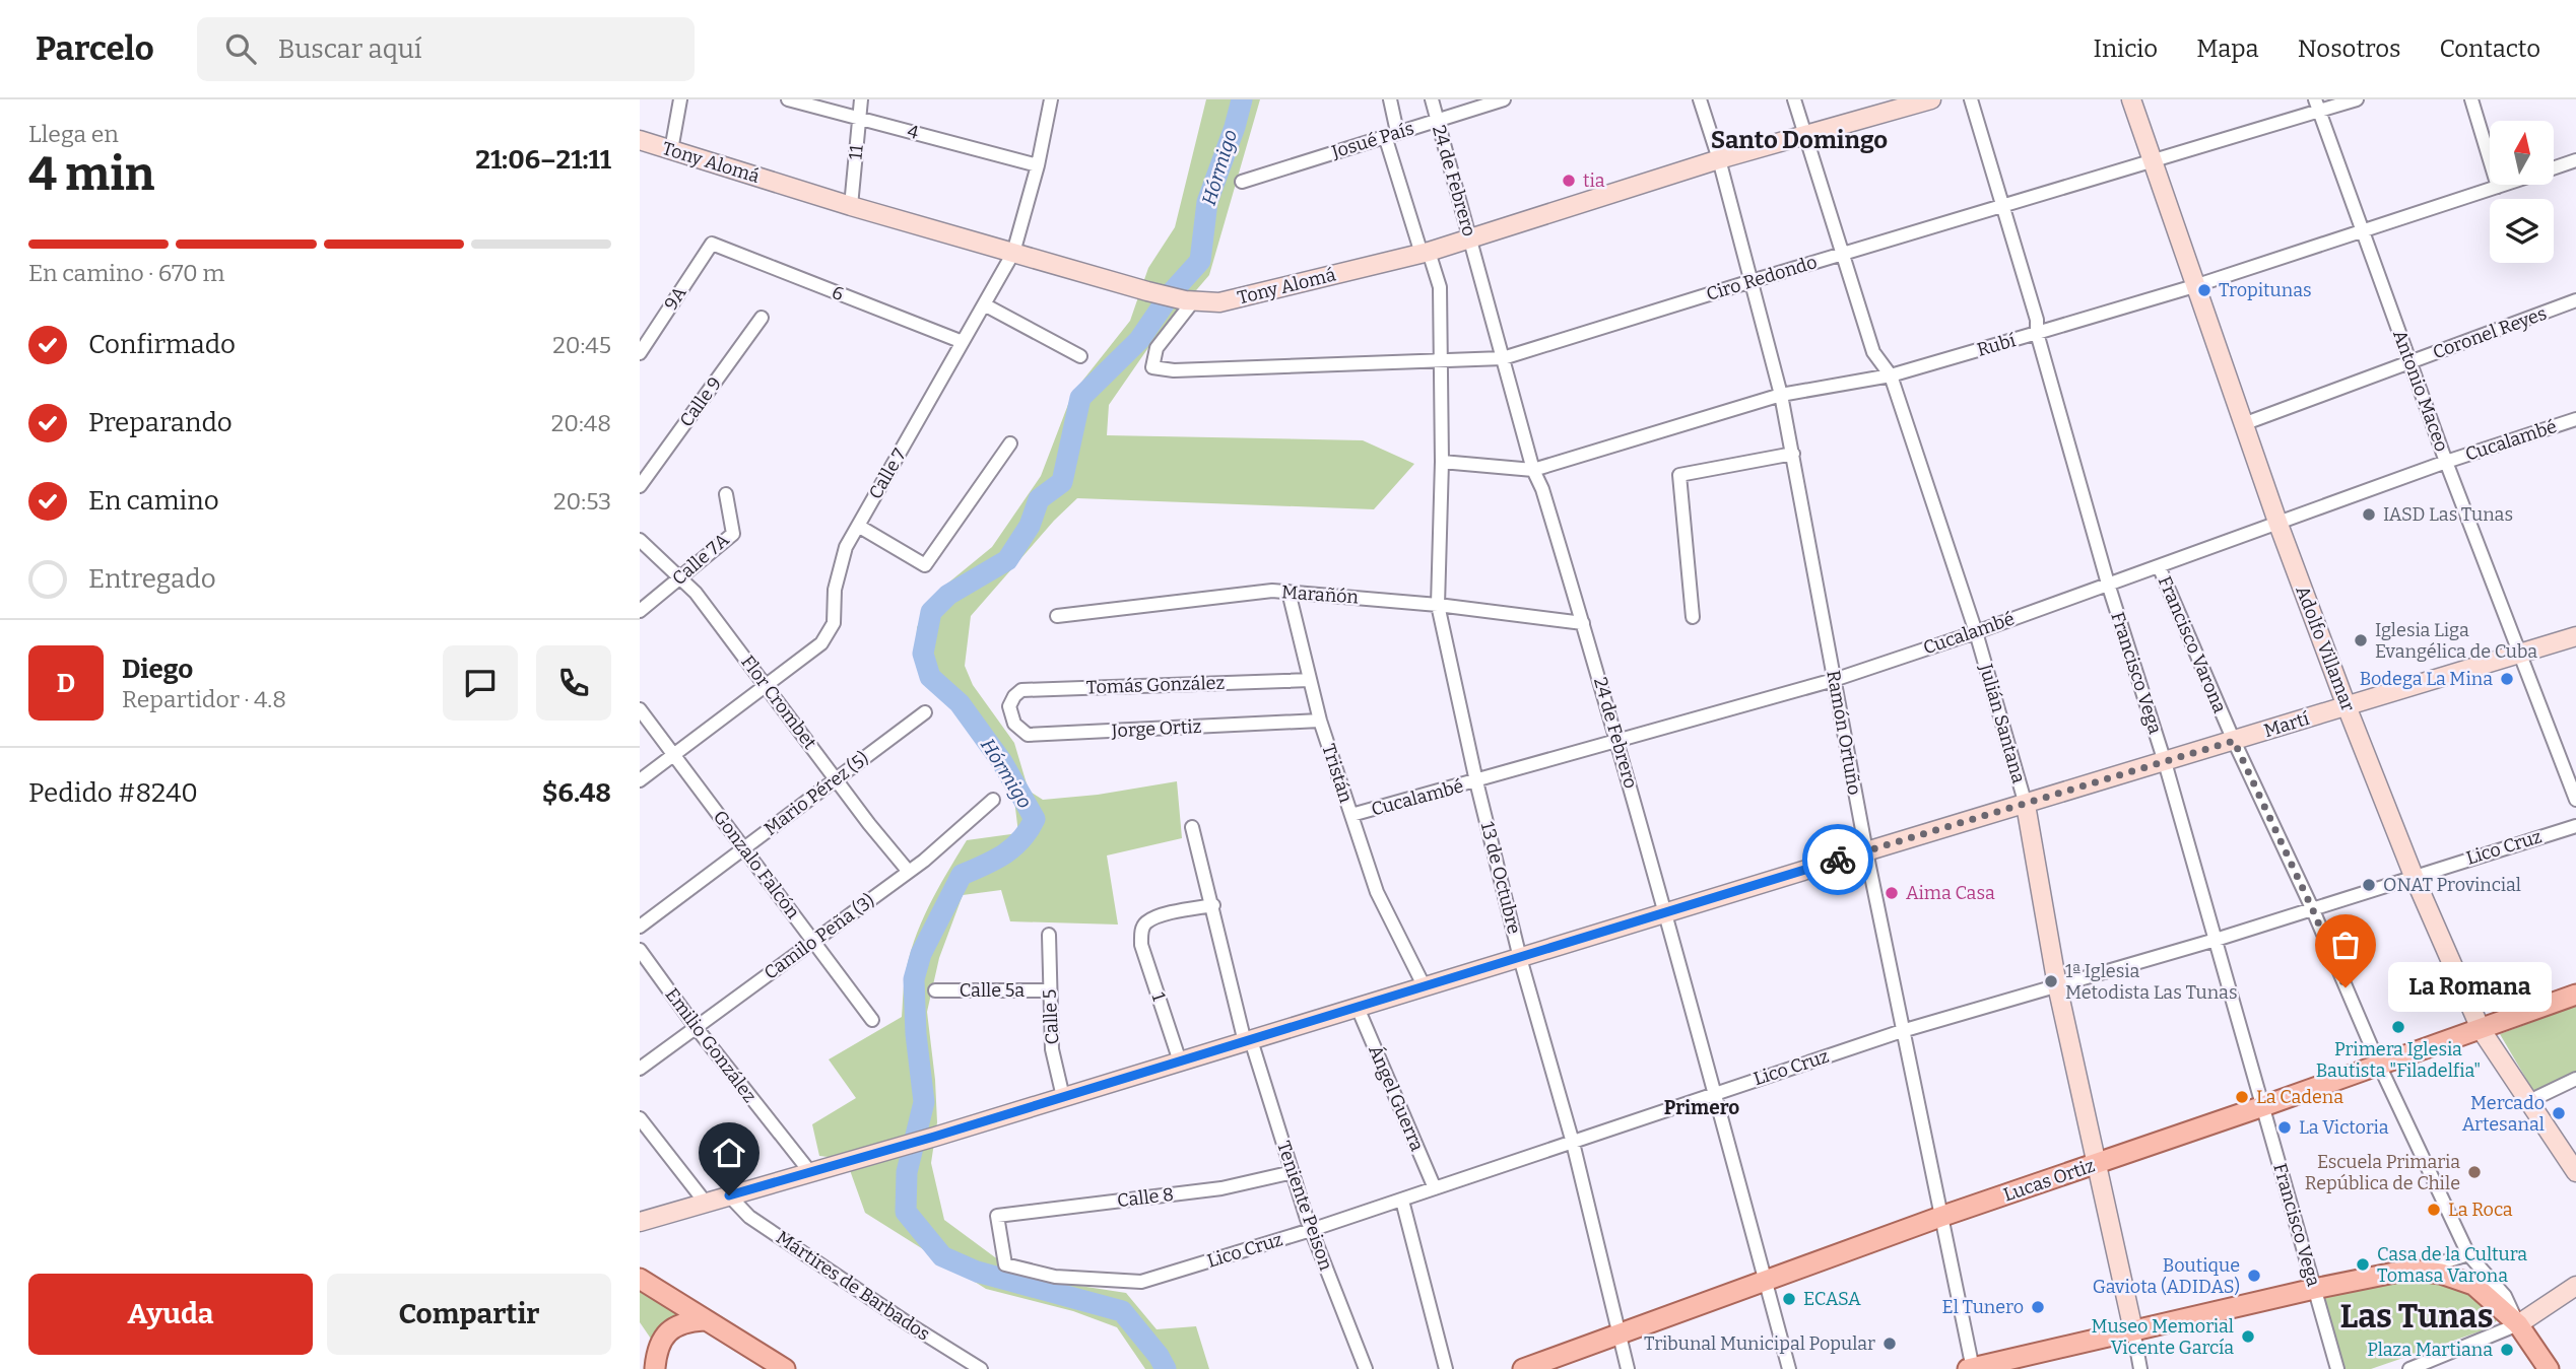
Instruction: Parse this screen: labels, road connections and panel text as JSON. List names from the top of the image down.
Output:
{
  "streets": {
    "main road": [
      "Tony Alomá",
      "Francisco Varona",
      "Adolfo Villamar",
      "Julián Santana",
      "Martí",
      "Lucas Ortiz"
    ],
    "street": [
      "4",
      "Josué País",
      "11",
      "24 de Febrero",
      "Ciro Redondo",
      "6",
      "9A",
      "Coronel Reyes",
      "Rubí",
      "Antonio Maceo",
      "Calle 9",
      "Cucalambé",
      "Calle 7",
      "Calle 7A",
      "Marañón",
      "Francisco Vega",
      "Tomás González",
      "Flor Crombet",
      "Jorge Ortiz",
      "Ramón Ortuño",
      "Tristán",
      "Mario Pérez (5)",
      "Lico Cruz",
      "Gonzalo Falcón",
      "13 de Octubre",
      "Camilo Peña (3)",
      "Calle 5a",
      "1",
      "Calle 5",
      "Emilio González",
      "Ángel Guerra",
      "Calle 8",
      "Teniente Peison",
      "Mártires de Barbados"
    ]
  },
  "crossings": [
    ["4", "11"],
    ["4", "Calle 7"],
    ["Josué País", "24 de Febrero"],
    ["Josué País", "13 de Octubre"],
    ["11", "Tony Alomá"],
    ["Tony Alomá", "24 de Febrero"],
    ["Tony Alomá", "Ciro Redondo"],
    ["Tony Alomá", "Calle 7"],
    ["Tony Alomá", "Julián Santana"],
    ["Tony Alomá", "Ramón Ortuño"],
    ["Tony Alomá", "13 de Octubre"],
    ["24 de Febrero", "Ciro Redondo"],
    ["24 de Febrero", "Rubí"],
    ["24 de Febrero", "Cucalambé"],
    ["24 de Febrero", "Marañón"],
    ["24 de Febrero", "Martí"],
    ["24 de Febrero", "Lico Cruz"],
    ["24 de Febrero", "Lucas Ortiz"],
    ["Ciro Redondo", "Antonio Maceo"],
    ["Ciro Redondo", "Adolfo Villamar"],
    ["Ciro Redondo", "Francisco Vega"],
    ["Ciro Redondo", "Julián Santana"],
    ["Ciro Redondo", "Ramón Ortuño"],
    ["Ciro Redondo", "13 de Octubre"],
    ["6", "9A"],
    ["6", "Calle 7"],
    ["Coronel Reyes", "Antonio Maceo"],
    ["Coronel Reyes", "Adolfo Villamar"],
    ["Rubí", "Antonio Maceo"],
    ["Rubí", "Adolfo Villamar"],
    ["Rubí", "Francisco Vega"],
    ["Rubí", "Julián Santana"],
    ["Rubí", "Ramón Ortuño"],
    ["Rubí", "13 de Octubre"],
    ["Antonio Maceo", "Cucalambé"],
    ["Antonio Maceo", "Martí"],
    ["Cucalambé", "Francisco Varona"],
    ["Cucalambé", "Adolfo Villamar"],
    ["Cucalambé", "Francisco Vega"],
    ["Cucalambé", "Julián Santana"],
    ["Cucalambé", "Ramón Ortuño"],
    ["Cucalambé", "Tristán"],
    ["Cucalambé", "13 de Octubre"],
    ["Calle 7", "Flor Crombet"],
    ["Calle 7", "Gonzalo Falcón"],
    ["Calle 7A", "Flor Crombet"],
    ["Marañón", "Tristán"],
    ["Marañón", "13 de Octubre"],
    ["Francisco Varona", "Martí"],
    ["Francisco Varona", "Lico Cruz"],
    ["Francisco Varona", "Lucas Ortiz"],
    ["Adolfo Villamar", "Martí"],
    ["Adolfo Villamar", "Lico Cruz"],
    ["Adolfo Villamar", "Lucas Ortiz"],
    ["Francisco Vega", "Martí"],
    ["Francisco Vega", "Lico Cruz"],
    ["Francisco Vega", "Lucas Ortiz"],
    ["Tomás González", "Jorge Ortiz"],
    ["Tomás González", "Tristán"],
    ["Flor Crombet", "Mario Pérez (5)"],
    ["Flor Crombet", "Camilo Peña (3)"],
    ["Julián Santana", "Martí"],
    ["Julián Santana", "Lico Cruz"],
    ["Julián Santana", "Lucas Ortiz"],
    ["Martí", "Ramón Ortuño"],
    ["Martí", "Tristán"],
    ["Martí", "13 de Octubre"],
    ["Martí", "1"],
    ["Martí", "Calle 5"],
    ["Martí", "Emilio González"],
    ["Martí", "Ángel Guerra"],
    ["Martí", "Teniente Peison"],
    ["Martí", "Mártires de Barbados"],
    ["Jorge Ortiz", "Tristán"],
    ["Ramón Ortuño", "Lico Cruz"],
    ["Ramón Ortuño", "Lucas Ortiz"],
    ["Mario Pérez (5)", "Gonzalo Falcón"],
    ["Lico Cruz", "13 de Octubre"],
    ["Lico Cruz", "Ángel Guerra"],
    ["Lico Cruz", "Calle 8"],
    ["Lico Cruz", "Teniente Peison"],
    ["Gonzalo Falcón", "Camilo Peña (3)"],
    ["13 de Octubre", "Lucas Ortiz"],
    ["Camilo Peña (3)", "Emilio González"],
    ["Calle 5a", "Calle 5"],
    ["1", "Teniente Peison"],
    ["Calle 8", "Teniente Peison"]
  ],
  "districts": ["Santo Domingo", "Primero", "Las Tunas"],
  "water": ["Hórmigo"],
  "places": [
    "tia",
    "Tropitunas",
    "IASD Las Tunas",
    "Iglesia Liga Evangélica de Cuba",
    "Bodega La Mina",
    "ONAT Provincial",
    "Aima Casa",
    "1ª Iglesia Metodista Las Tunas",
    "La Romana",
    "Primera Iglesia Bautista \"Filadelfia\"",
    "La Cadena",
    "Mercado Artesanal",
    "La Victoria",
    "Escuela Primaria República de Chile",
    "La Roca",
    "Casa de la Cultura Tomasa Varona",
    "Boutique Gaviota (ADIDAS)",
    "ECASA",
    "El Tunero",
    "Museo Memorial Vicente García",
    "Tribunal Municipal Popular",
    "Plaza Martiana"
  ],
  "north": "top",
  "page": {
    "header": "Parcelo",
    "search": "Buscar aquí",
    "nav": [
      "Inicio",
      "Mapa",
      "Nosotros",
      "Contacto"
    ],
    "heading": ["4 min", "Llega en", "21:06–21:11"],
    "panel": [
      "Diego",
      "Repartidor · 4.8",
      "Pedido #8240",
      "$6.48"
    ],
    "bar": "En camino · 670 m",
    "list": [
      ["Confirmado", "20:45"],
      ["Preparando", "20:48"],
      ["En camino", "20:53"],
      "Entregado"
    ],
    "round": "D",
    "bubble": "La Romana",
    "buttons": ["Ayuda", "Compartir"]
  }
}
